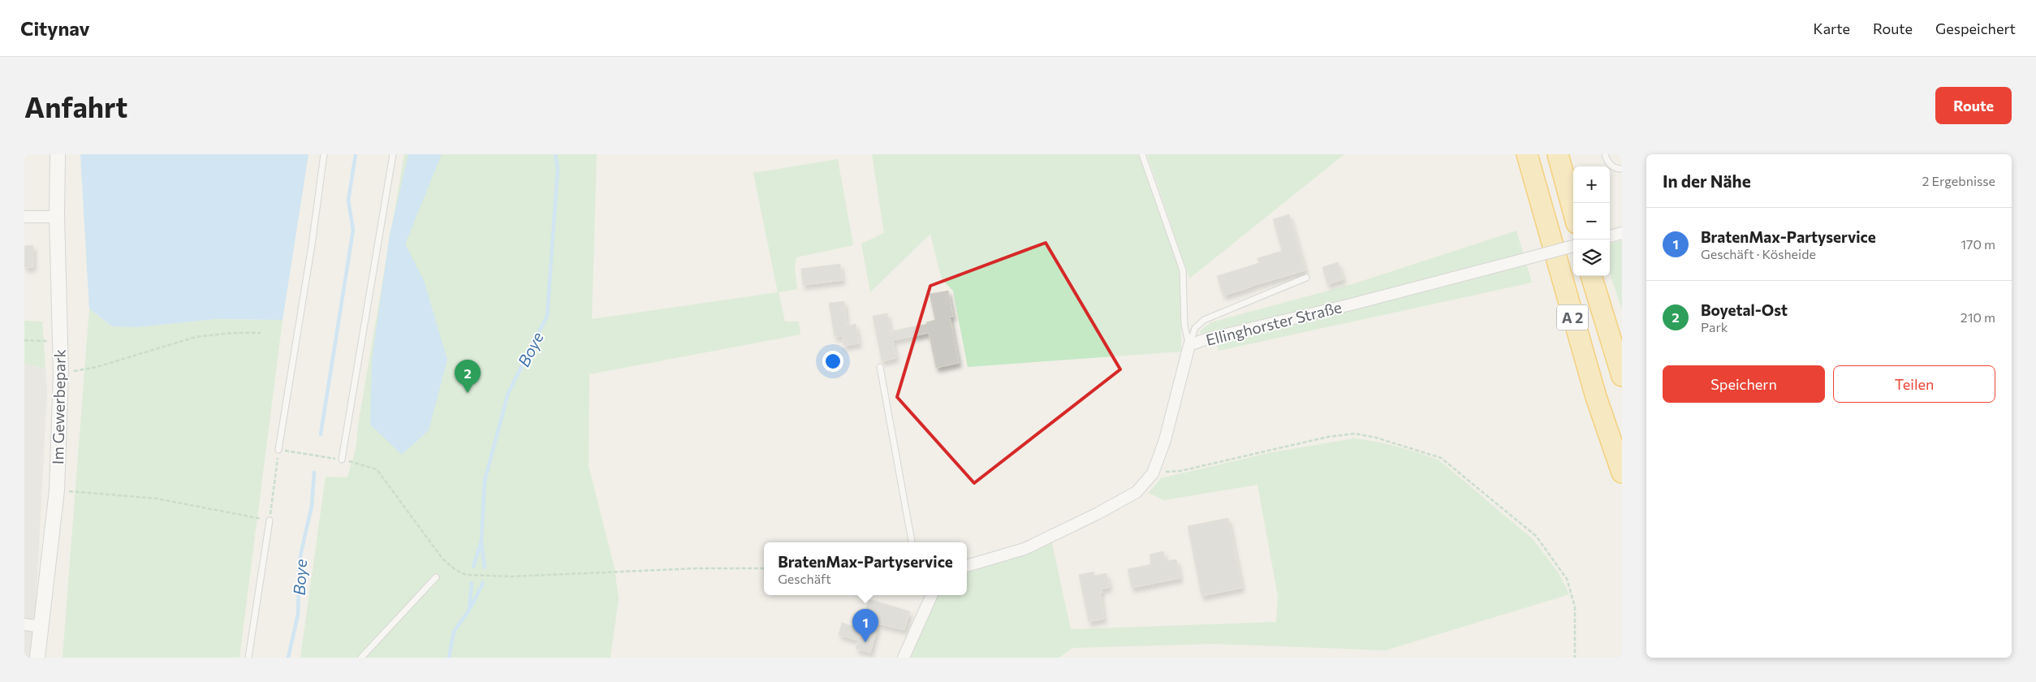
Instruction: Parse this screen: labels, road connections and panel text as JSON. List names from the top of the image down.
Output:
{
  "streets": {
    "highway": ["A 2"],
    "street": ["Ellinghorster Straße", "Im Gewerbepark"]
  },
  "water": ["Boye"],
  "page": {
    "header": "Citynav",
    "nav": ["Karte", "Route", "Gespeichert"],
    "buttons": [
      "Route",
      ["Speichern", "Teilen"]
    ],
    "title": "Anfahrt",
    "heading": ["In der Nähe", "2 Ergebnisse"],
    "map_buttons": ["+", "−"],
    "list": [
      {
        "mark": "1",
        "name": "BratenMax-Partyservice",
        "note": "Geschäft · Kösheide",
        "value": "170 m"
      },
      {
        "mark": "2",
        "name": "Boyetal-Ost",
        "note": "Park",
        "value": "210 m"
      }
    ],
    "pins": ["2", "1"],
    "popup": ["BratenMax-Partyservice", "Geschäft"]
  }
}
